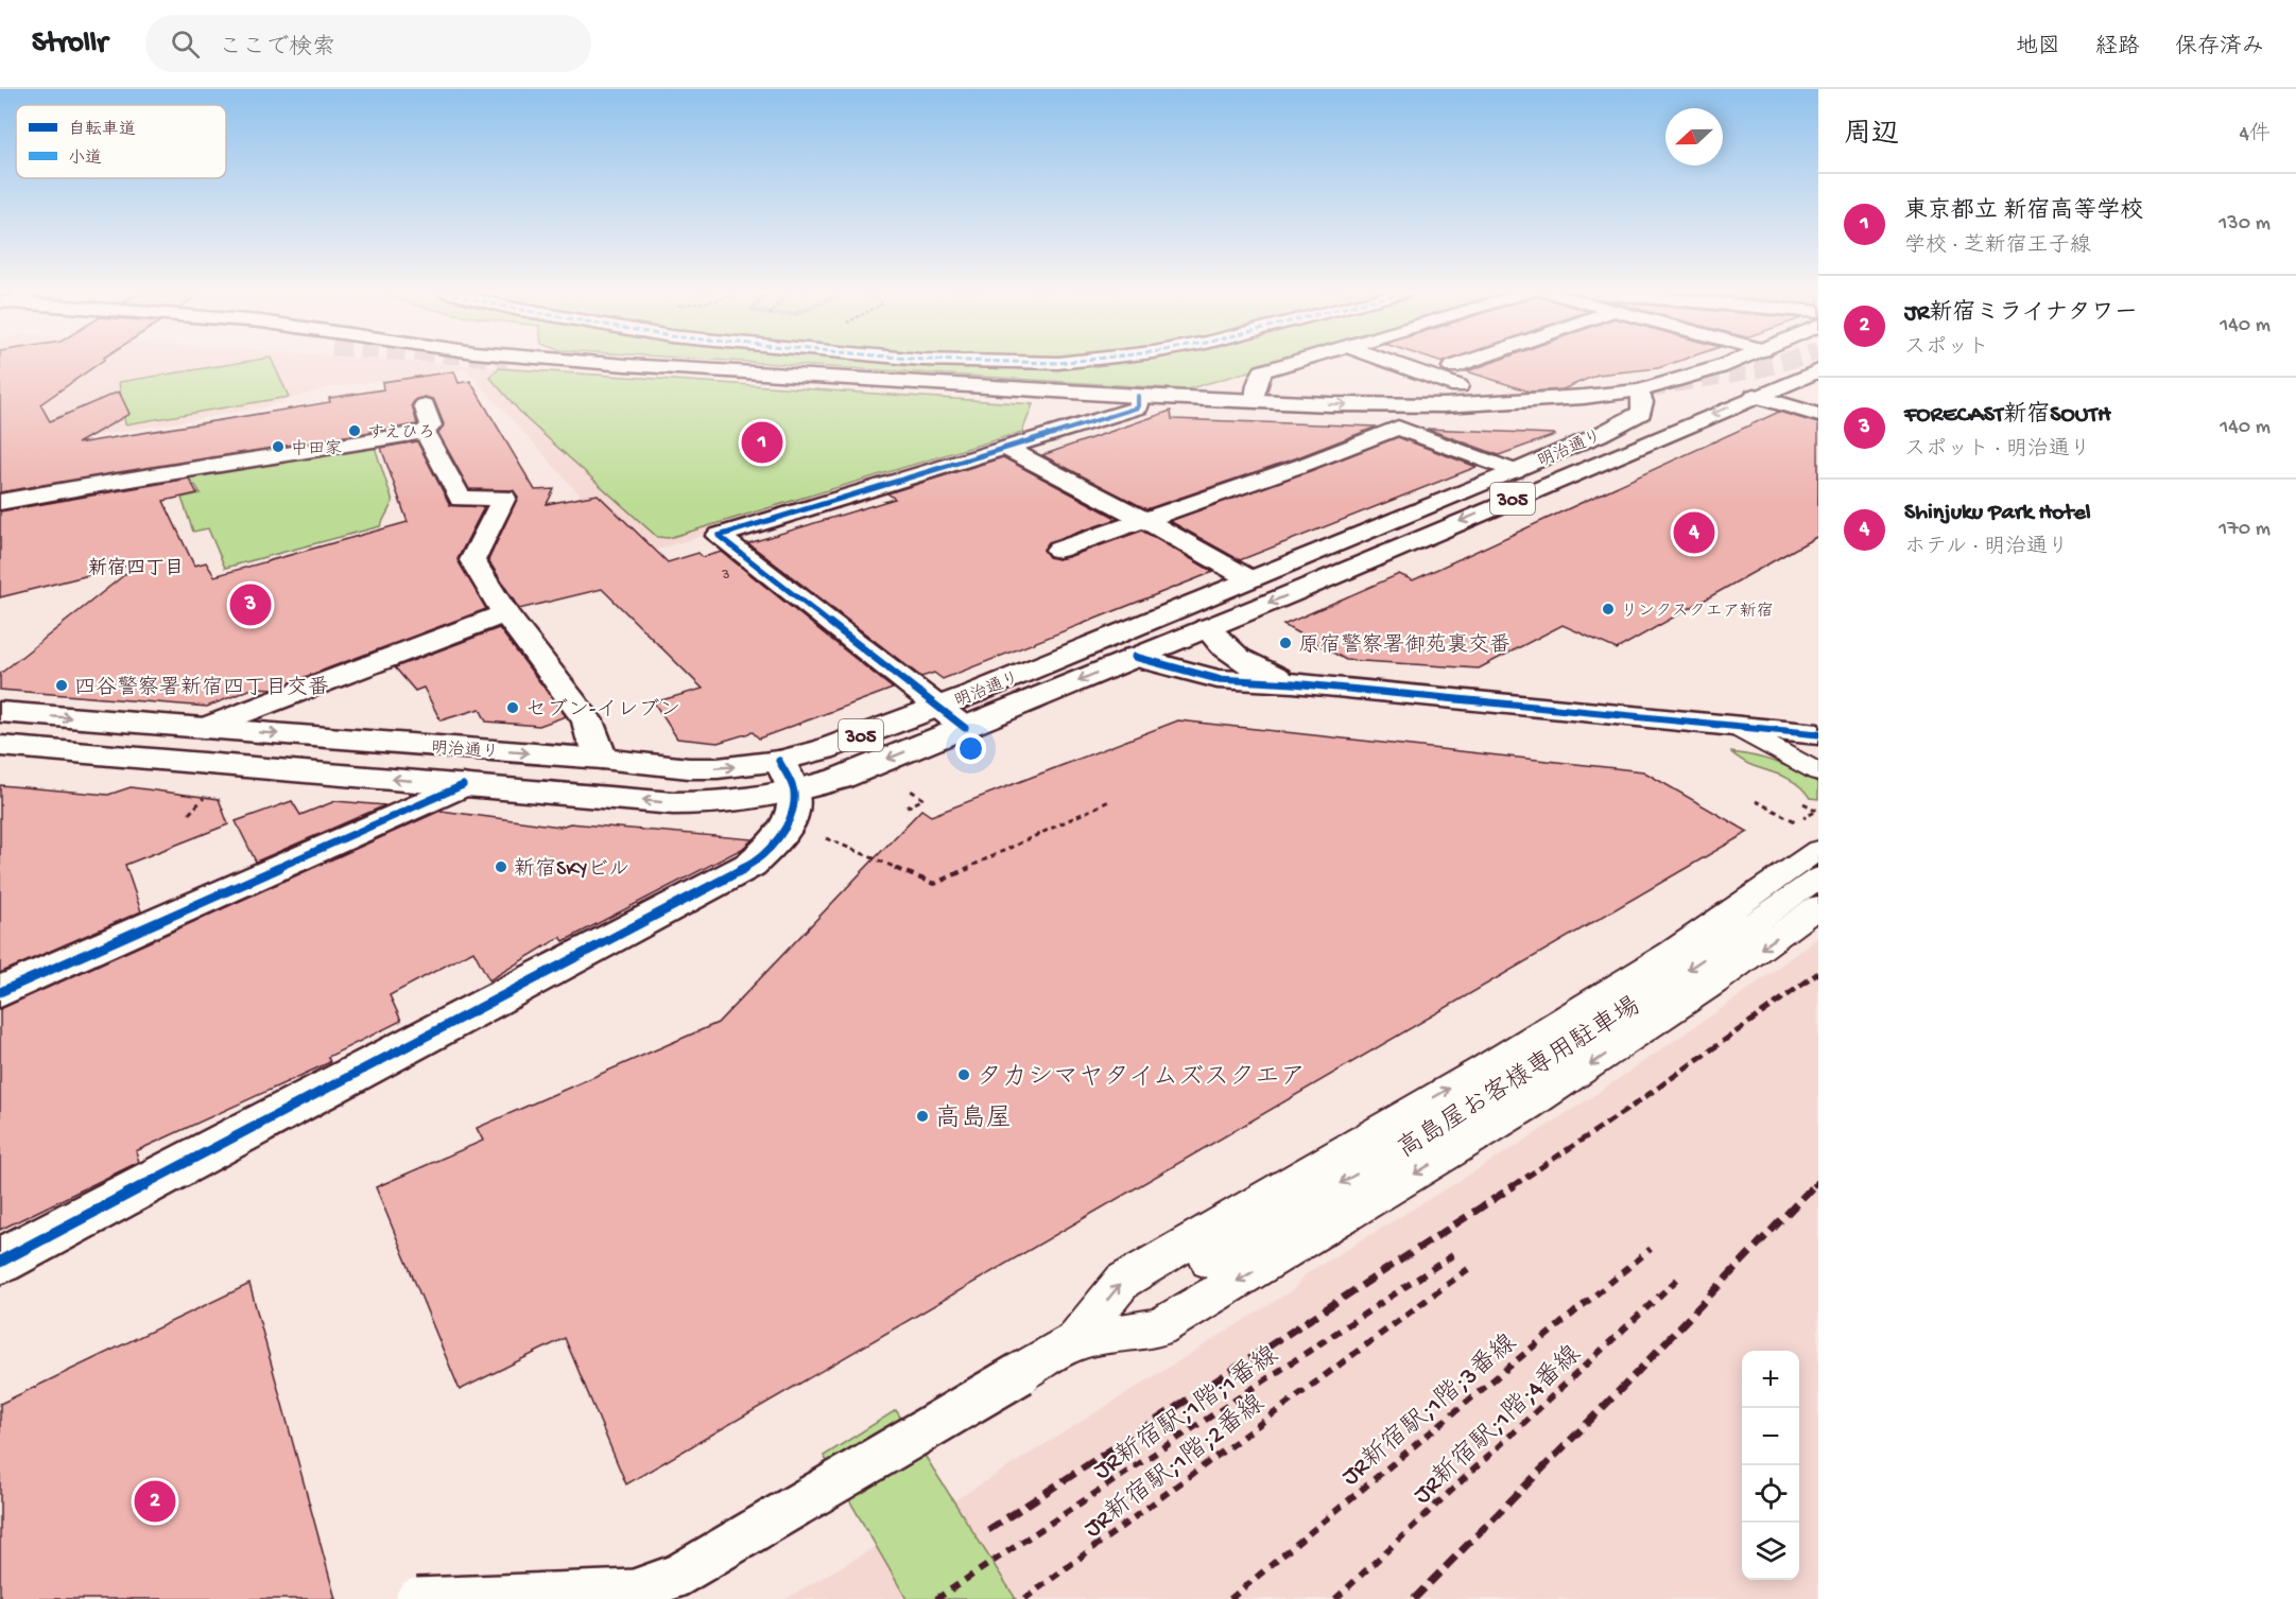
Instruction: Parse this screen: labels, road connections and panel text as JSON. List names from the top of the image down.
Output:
{
  "streets": {
    "street": ["明治通り", "305"],
    "lane": ["高島屋お客様専用駐車場"],
    "path": [
      "JR新宿駅;1階;3番線",
      "JR新宿駅;1階;1番線",
      "JR新宿駅;1階;4番線",
      "JR新宿駅;1階;2番線"
    ]
  },
  "districts": ["新宿四丁目"],
  "places": [
    "すえひろ",
    "中田家",
    "リンクスクエア新宿",
    "原宿警察署御苑裏交番",
    "四谷警察署新宿四丁目交番",
    "セブン-イレブン",
    "新宿SKYビル",
    "タカシマヤタイムズスクエア",
    "高島屋"
  ],
  "house_numbers": ["3"],
  "legend": ["自転車道", "小道"],
  "north": "left",
  "page": {
    "header": "Strollr",
    "search": "ここで検索",
    "nav": ["地図", "経路", "保存済み"],
    "heading": ["周辺", "4件"],
    "list": [
      {
        "mark": "1",
        "name": "東京都立 新宿高等学校",
        "note": "学校 · 芝新宿王子線",
        "value": "130 m"
      },
      {
        "mark": "2",
        "name": "JR新宿ミライナタワー",
        "note": "スポット",
        "value": "140 m"
      },
      {
        "mark": "3",
        "name": "FORECAST新宿SOUTH",
        "note": "スポット · 明治通り",
        "value": "140 m"
      },
      {
        "mark": "4",
        "name": "Shinjuku Park Hotel",
        "note": "ホテル · 明治通り",
        "value": "170 m"
      }
    ],
    "pins": [
      "1",
      "4",
      "3",
      "2"
    ],
    "map_buttons": ["+", "−"]
  }
}
